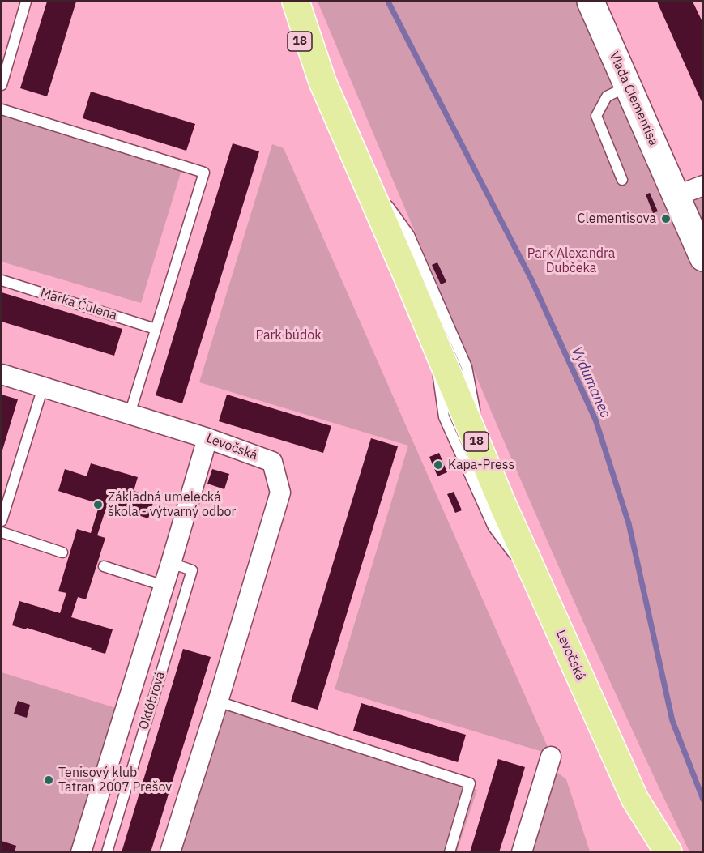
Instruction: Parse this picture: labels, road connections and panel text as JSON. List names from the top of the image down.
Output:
{
  "streets": {
    "main road": ["18", "Levočská"],
    "street": ["Vlada Clementisa", "Októbrová"],
    "lane": ["Marka Čulena"]
  },
  "crossings": [
    ["Levočská", "Októbrová"]
  ],
  "water": ["Vydumanec"],
  "parks": ["Park Alexandra Dubčeka", "Park búdok"],
  "places": [
    "Clementisova",
    "Kapa-Press",
    "Základná umelecká škola - výtvarný odbor",
    "Tenisový klub Tatran 2007 Prešov"
  ]
}
